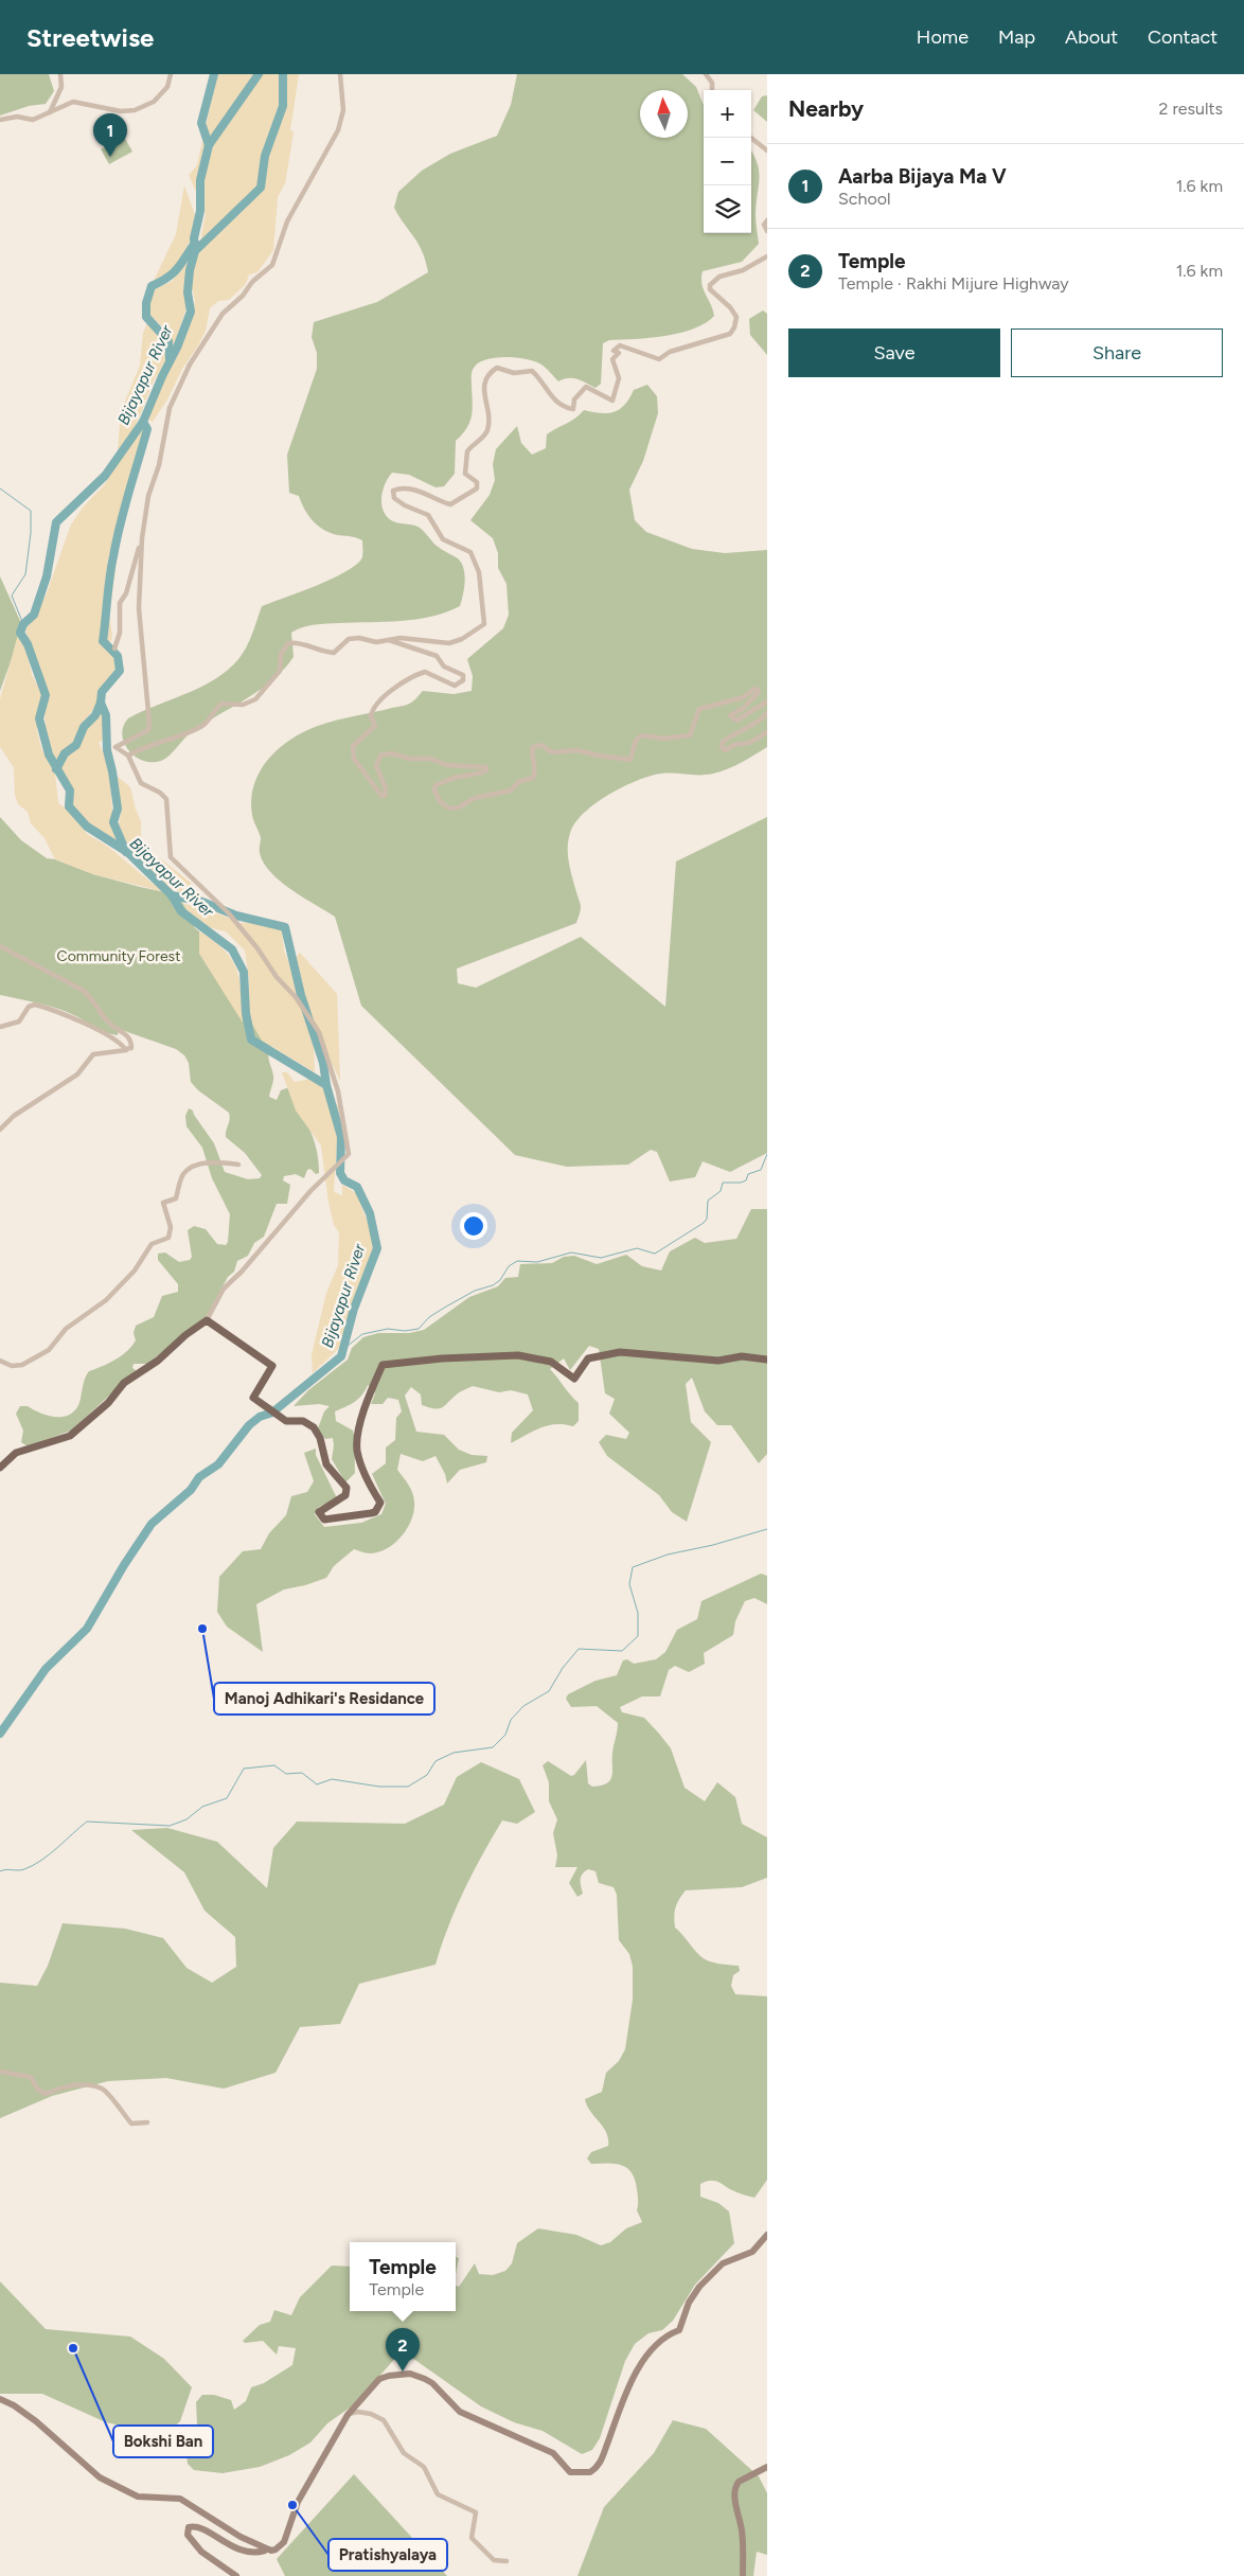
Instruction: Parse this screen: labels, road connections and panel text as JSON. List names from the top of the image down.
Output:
{
  "water": ["Bijayapur River"],
  "parks": ["Community Forest"],
  "places": ["Manoj Adhikari's Residance", "Bokshi Ban", "Pratishyalaya"],
  "north": "top",
  "page": {
    "header": "Streetwise",
    "nav": [
      "Home",
      "Map",
      "About",
      "Contact"
    ],
    "heading": ["Nearby", "2 results"],
    "map_buttons": ["+", "−"],
    "pins": ["1", "2"],
    "list": [
      {
        "mark": "1",
        "name": "Aarba Bijaya Ma V",
        "note": "School",
        "value": "1.6 km"
      },
      {
        "mark": "2",
        "name": "Temple",
        "note": "Temple · Rakhi Mijure Highway",
        "value": "1.6 km"
      }
    ],
    "buttons": ["Save", "Share"],
    "popup": ["Temple", "Temple"]
  }
}
